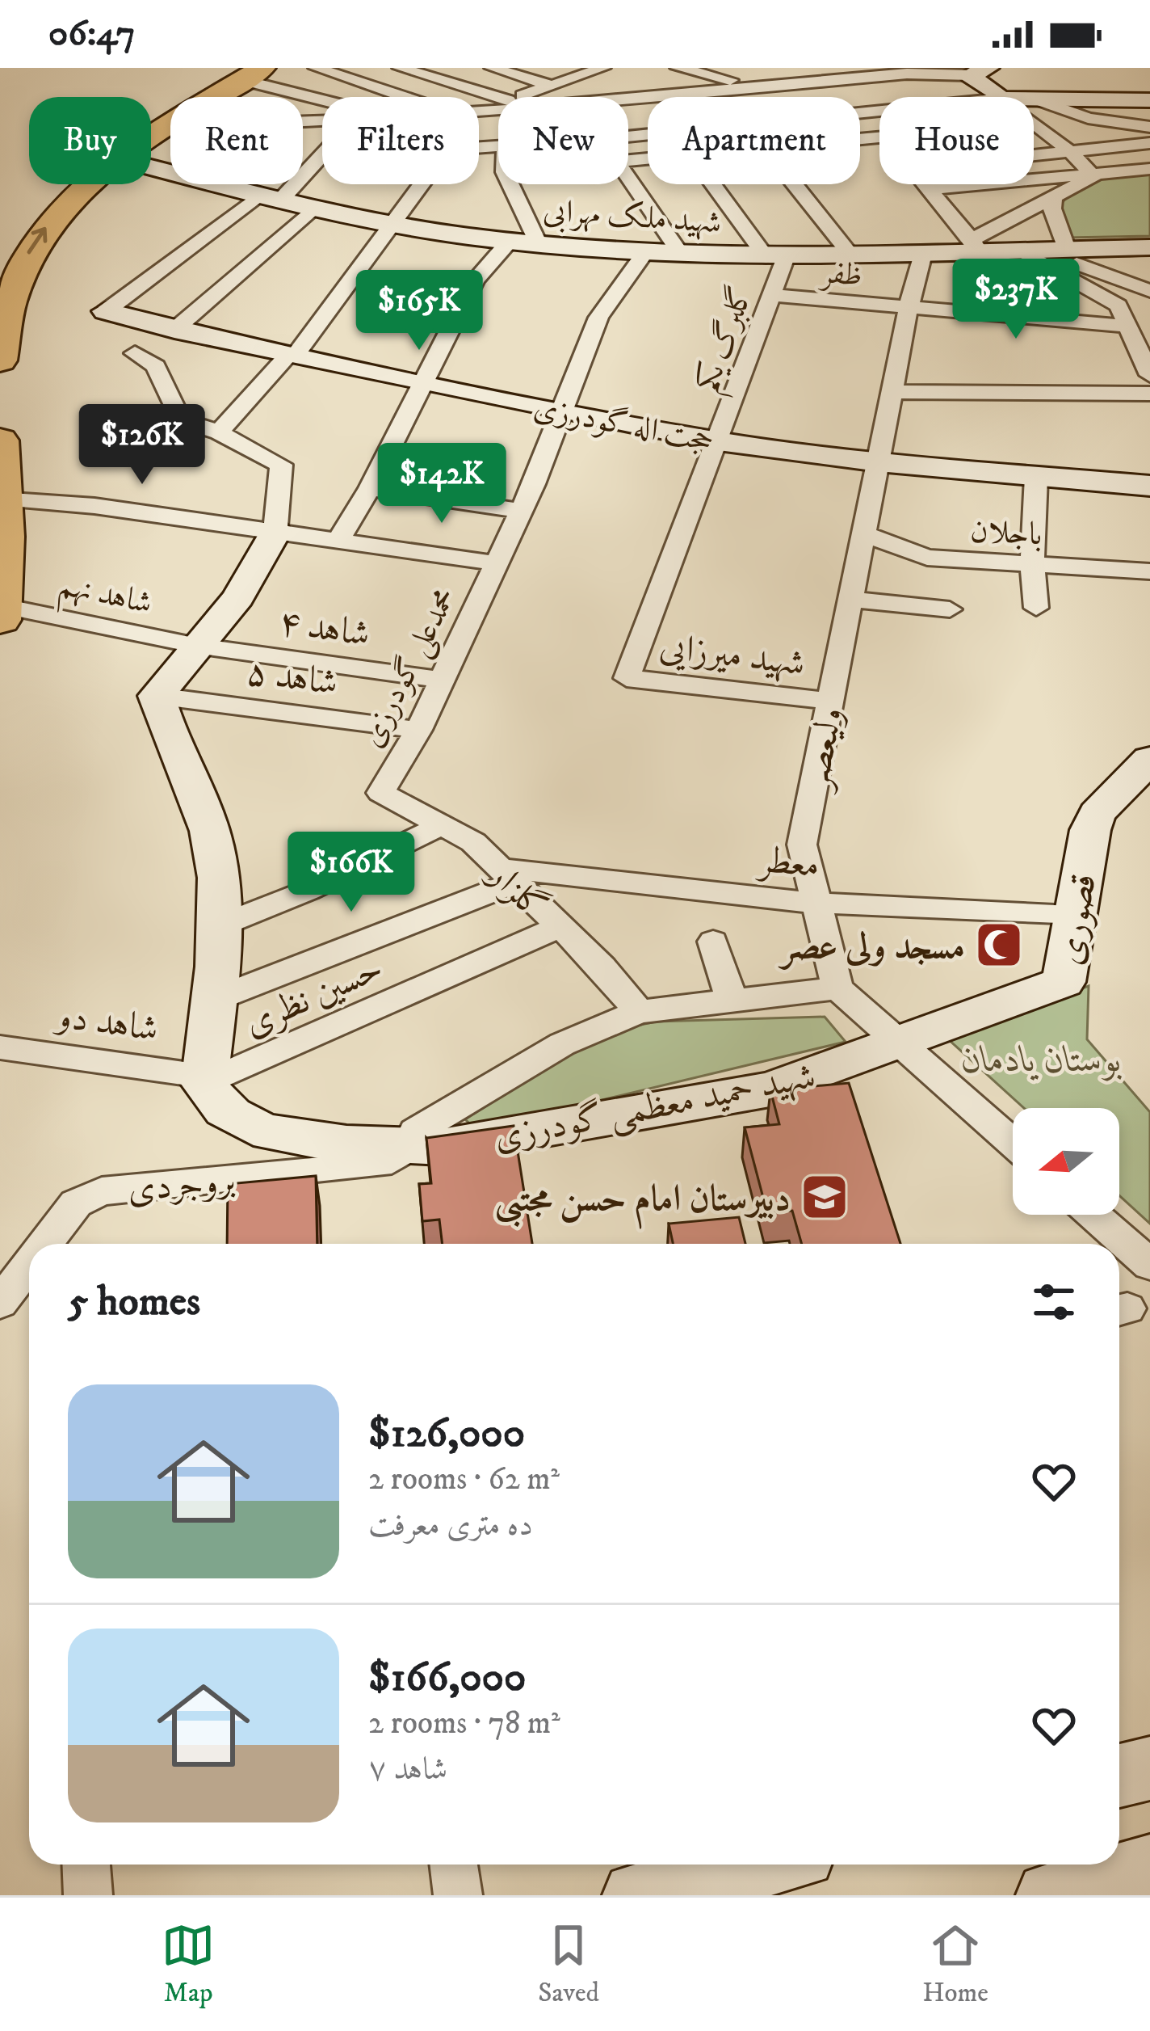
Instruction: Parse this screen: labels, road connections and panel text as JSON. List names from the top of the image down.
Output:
{
  "streets": {
    "street": [
      "شهید ملک مهرابی",
      "ظفر",
      "گلبرگ یکم",
      "حجت اله گودرزی",
      "باجلان",
      "شاهد نهم",
      "شاهد ۴",
      "شهید میرزایی",
      "محمدعلی گودرزی",
      "شاهد ۵",
      "ولیعصر",
      "معطر",
      "گلزار",
      "قصوری",
      "حسین نظری",
      "شاهد دو",
      "شهید حمید معظمی گودرزی",
      "بروجردی"
    ]
  },
  "crossings": [
    ["شهید ملک مهرابی", "گلبرگ یکم"],
    ["شهید ملک مهرابی", "محمدعلی گودرزی"],
    ["شهید ملک مهرابی", "ولیعصر"],
    ["ظفر", "گلبرگ یکم"],
    ["ظفر", "ولیعصر"],
    ["گلبرگ یکم", "حجت اله گودرزی"],
    ["گلبرگ یکم", "شهید میرزایی"],
    ["حجت اله گودرزی", "محمدعلی گودرزی"],
    ["حجت اله گودرزی", "ولیعصر"],
    ["باجلان", "ولیعصر"],
    ["شاهد نهم", "شاهد ۴"],
    ["شاهد ۴", "محمدعلی گودرزی"],
    ["شهید میرزایی", "ولیعصر"],
    ["محمدعلی گودرزی", "شاهد ۵"],
    ["محمدعلی گودرزی", "گلزار"],
    ["ولیعصر", "معطر"],
    ["ولیعصر", "شهید حمید معظمی گودرزی"],
    ["معطر", "گلزار"],
    ["معطر", "قصوری"],
    ["گلزار", "حسین نظری"],
    ["گلزار", "شهید حمید معظمی گودرزی"],
    ["قصوری", "شهید حمید معظمی گودرزی"],
    ["حسین نظری", "شاهد دو"],
    ["حسین نظری", "شهید حمید معظمی گودرزی"],
    ["شاهد دو", "شهید حمید معظمی گودرزی"],
    ["شهید حمید معظمی گودرزی", "بروجردی"]
  ],
  "parks": ["بوستان یادمان"],
  "places": {
    "mosque": ["مسجد ولی عصر"],
    "school or university": ["دبیرستان امام حسن مجتبی"]
  },
  "north": "left",
  "page": {
    "status": "06:47",
    "chip": [
      "Buy",
      "Rent",
      "Filters",
      "New",
      "Apartment",
      "House"
    ],
    "price": [
      "$237K",
      "$165K",
      "$126K",
      "$142K",
      "$166K"
    ],
    "heading": "5 homes",
    "list": [
      {
        "name": "$126,000",
        "note": "2 rooms · 62 m² · ده متری معرفت"
      },
      {
        "name": "$166,000",
        "note": "2 rooms · 78 m² · شاهد ۷"
      }
    ],
    "tabs": ["Map", "Saved", "Home"]
  }
}
